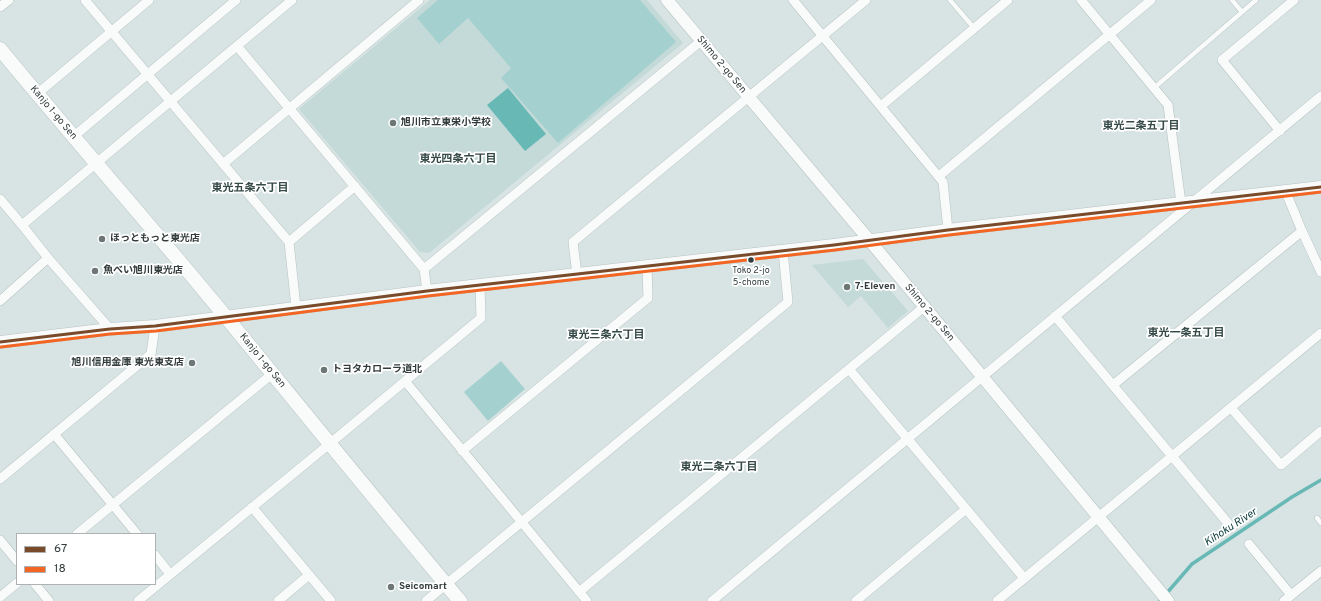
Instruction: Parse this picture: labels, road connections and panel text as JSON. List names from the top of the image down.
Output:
{
  "streets": {
    "main road": ["Shimo 2-go Sen", "Kanjo 1-go Sen"]
  },
  "districts": [
    "東光二条五丁目",
    "東光四条六丁目",
    "東光五条六丁目",
    "東光一条五丁目",
    "東光三条六丁目",
    "東光二条六丁目"
  ],
  "water": ["Kihoku River"],
  "places": [
    "旭川市立東栄小学校",
    "ほっともっと東光店",
    "Toko 2-jo 5-chome",
    "魚べい旭川東光店",
    "7-Eleven",
    "旭川信用金庫 東光東支店",
    "トヨタカローラ道北",
    "Seicomart"
  ],
  "lines": ["transit line 67", "transit line 18"],
  "legend": ["67", "18"]
}
